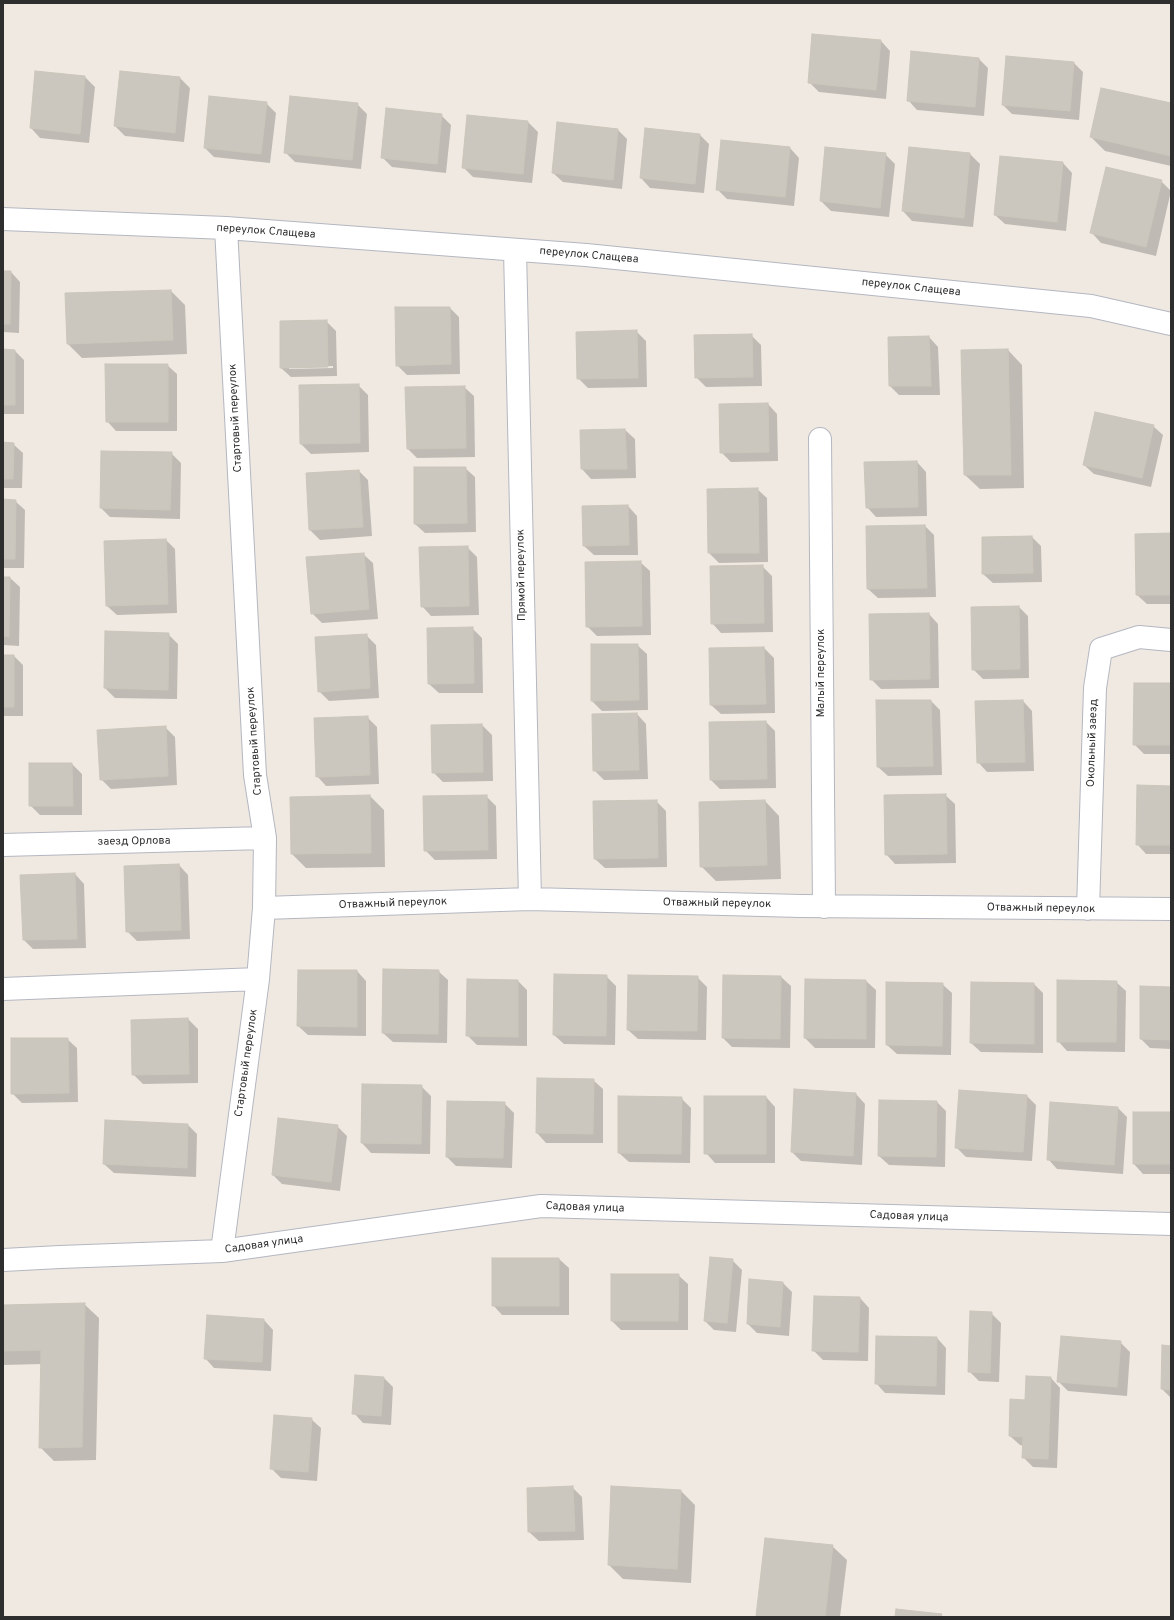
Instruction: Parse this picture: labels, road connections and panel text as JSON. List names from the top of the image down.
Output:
{
  "streets": {
    "street": [
      "переулок Слащева",
      "Стартовый переулок",
      "Прямой переулок",
      "Малый переулок",
      "Окольный заезд",
      "заезд Орлова",
      "Отважный переулок",
      "Садовая улица"
    ]
  },
  "crossings": [
    ["переулок Слащева", "Стартовый переулок"],
    ["переулок Слащева", "Прямой переулок"],
    ["Стартовый переулок", "заезд Орлова"],
    ["Стартовый переулок", "Отважный переулок"],
    ["Стартовый переулок", "Садовая улица"],
    ["Прямой переулок", "Отважный переулок"],
    ["Малый переулок", "Отважный переулок"],
    ["Окольный заезд", "Отважный переулок"]
  ]
}
